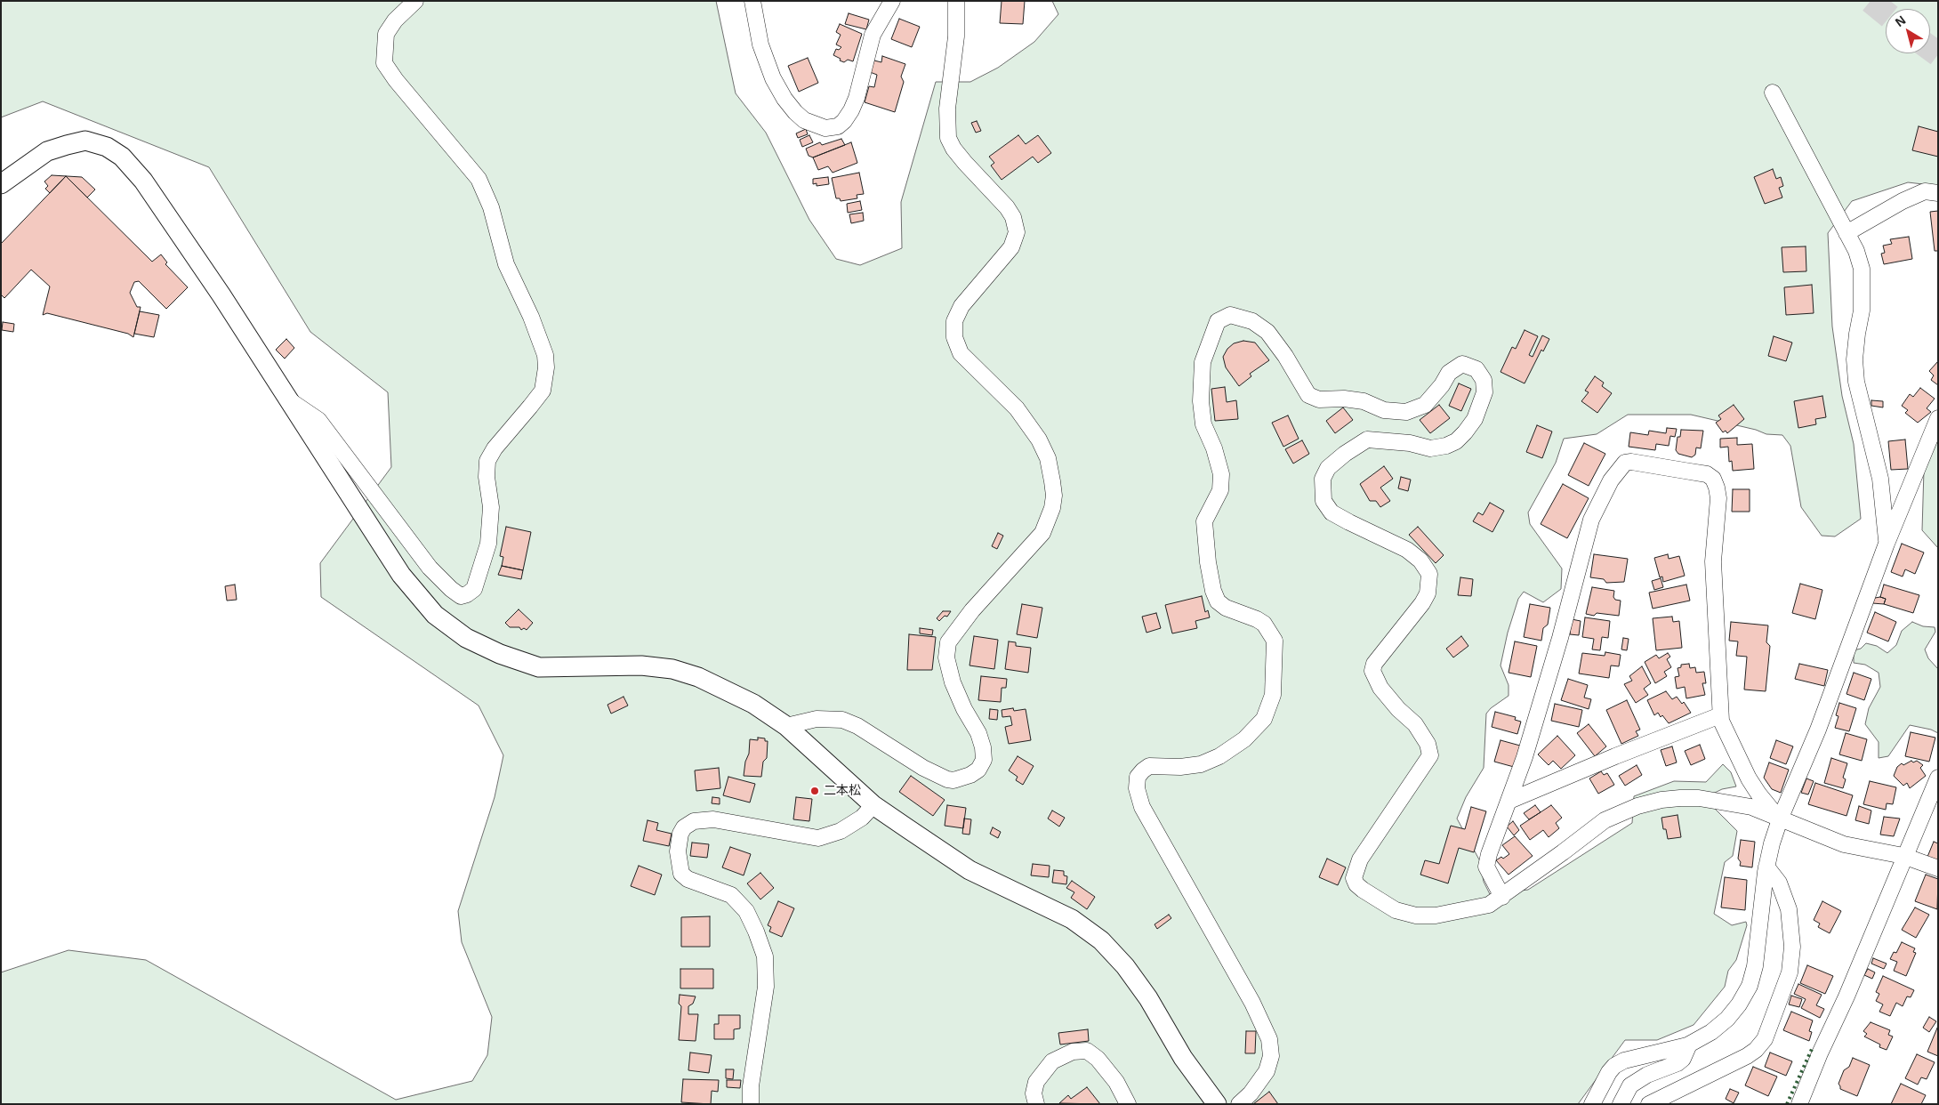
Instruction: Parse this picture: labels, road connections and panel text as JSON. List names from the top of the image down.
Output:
{
  "places": ["二本松"],
  "north": "top left"
}
